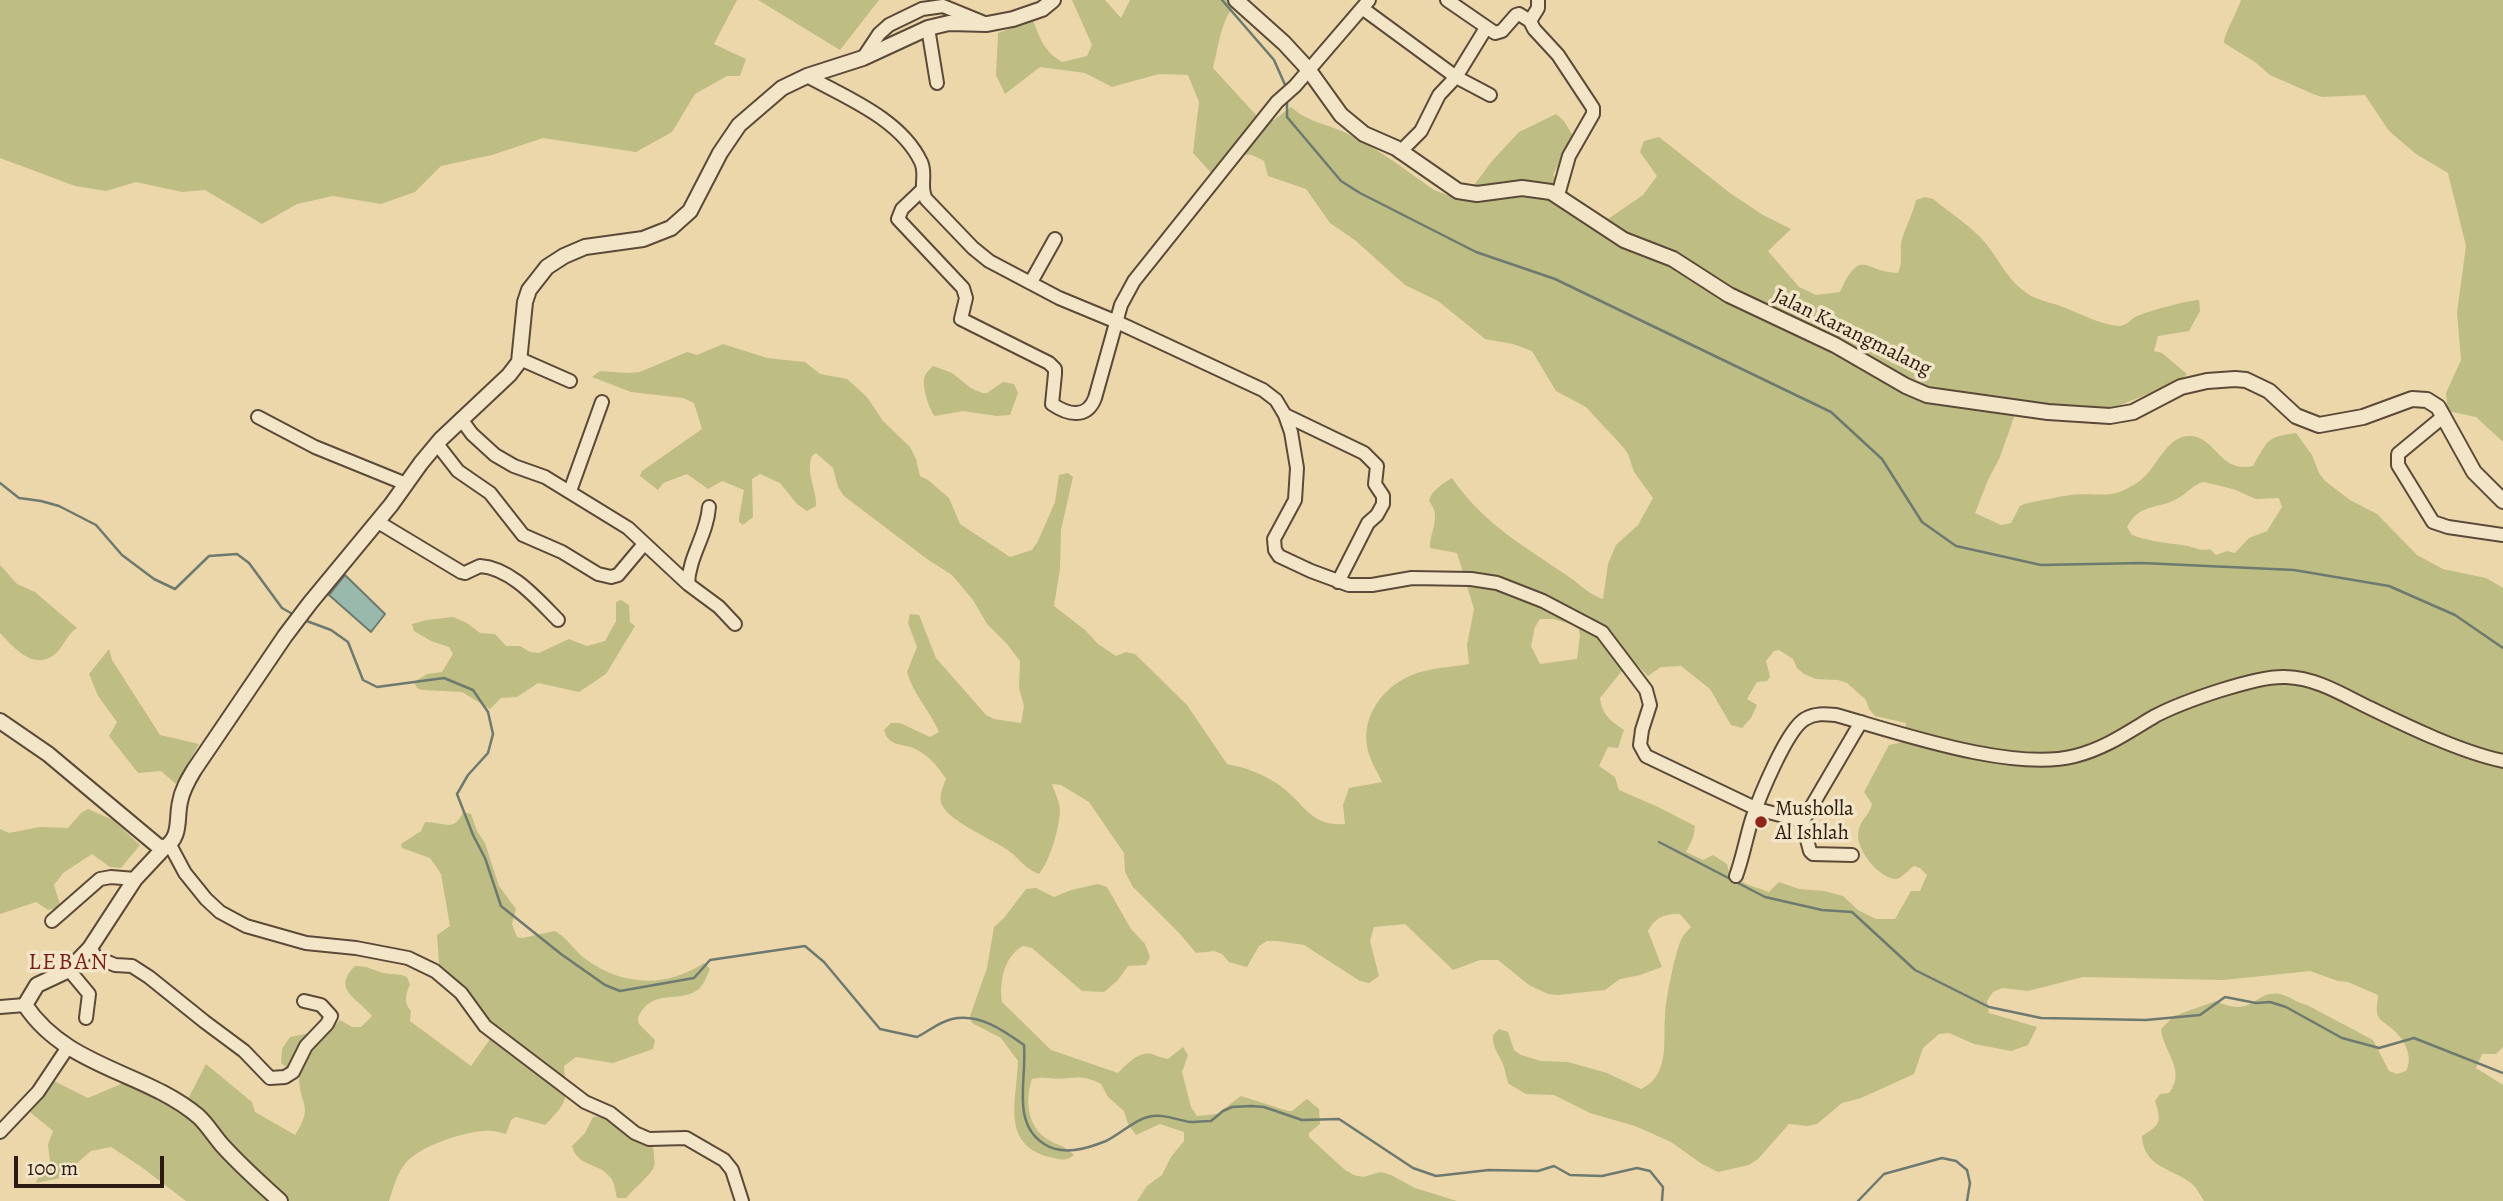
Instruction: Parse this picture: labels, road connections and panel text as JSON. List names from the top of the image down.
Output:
{
  "streets": {
    "street": ["Jalan Karangmalang"]
  },
  "districts": ["LEBAN"],
  "places": ["Musholla Al Ishlah"],
  "scale_bar": "100 m"
}
